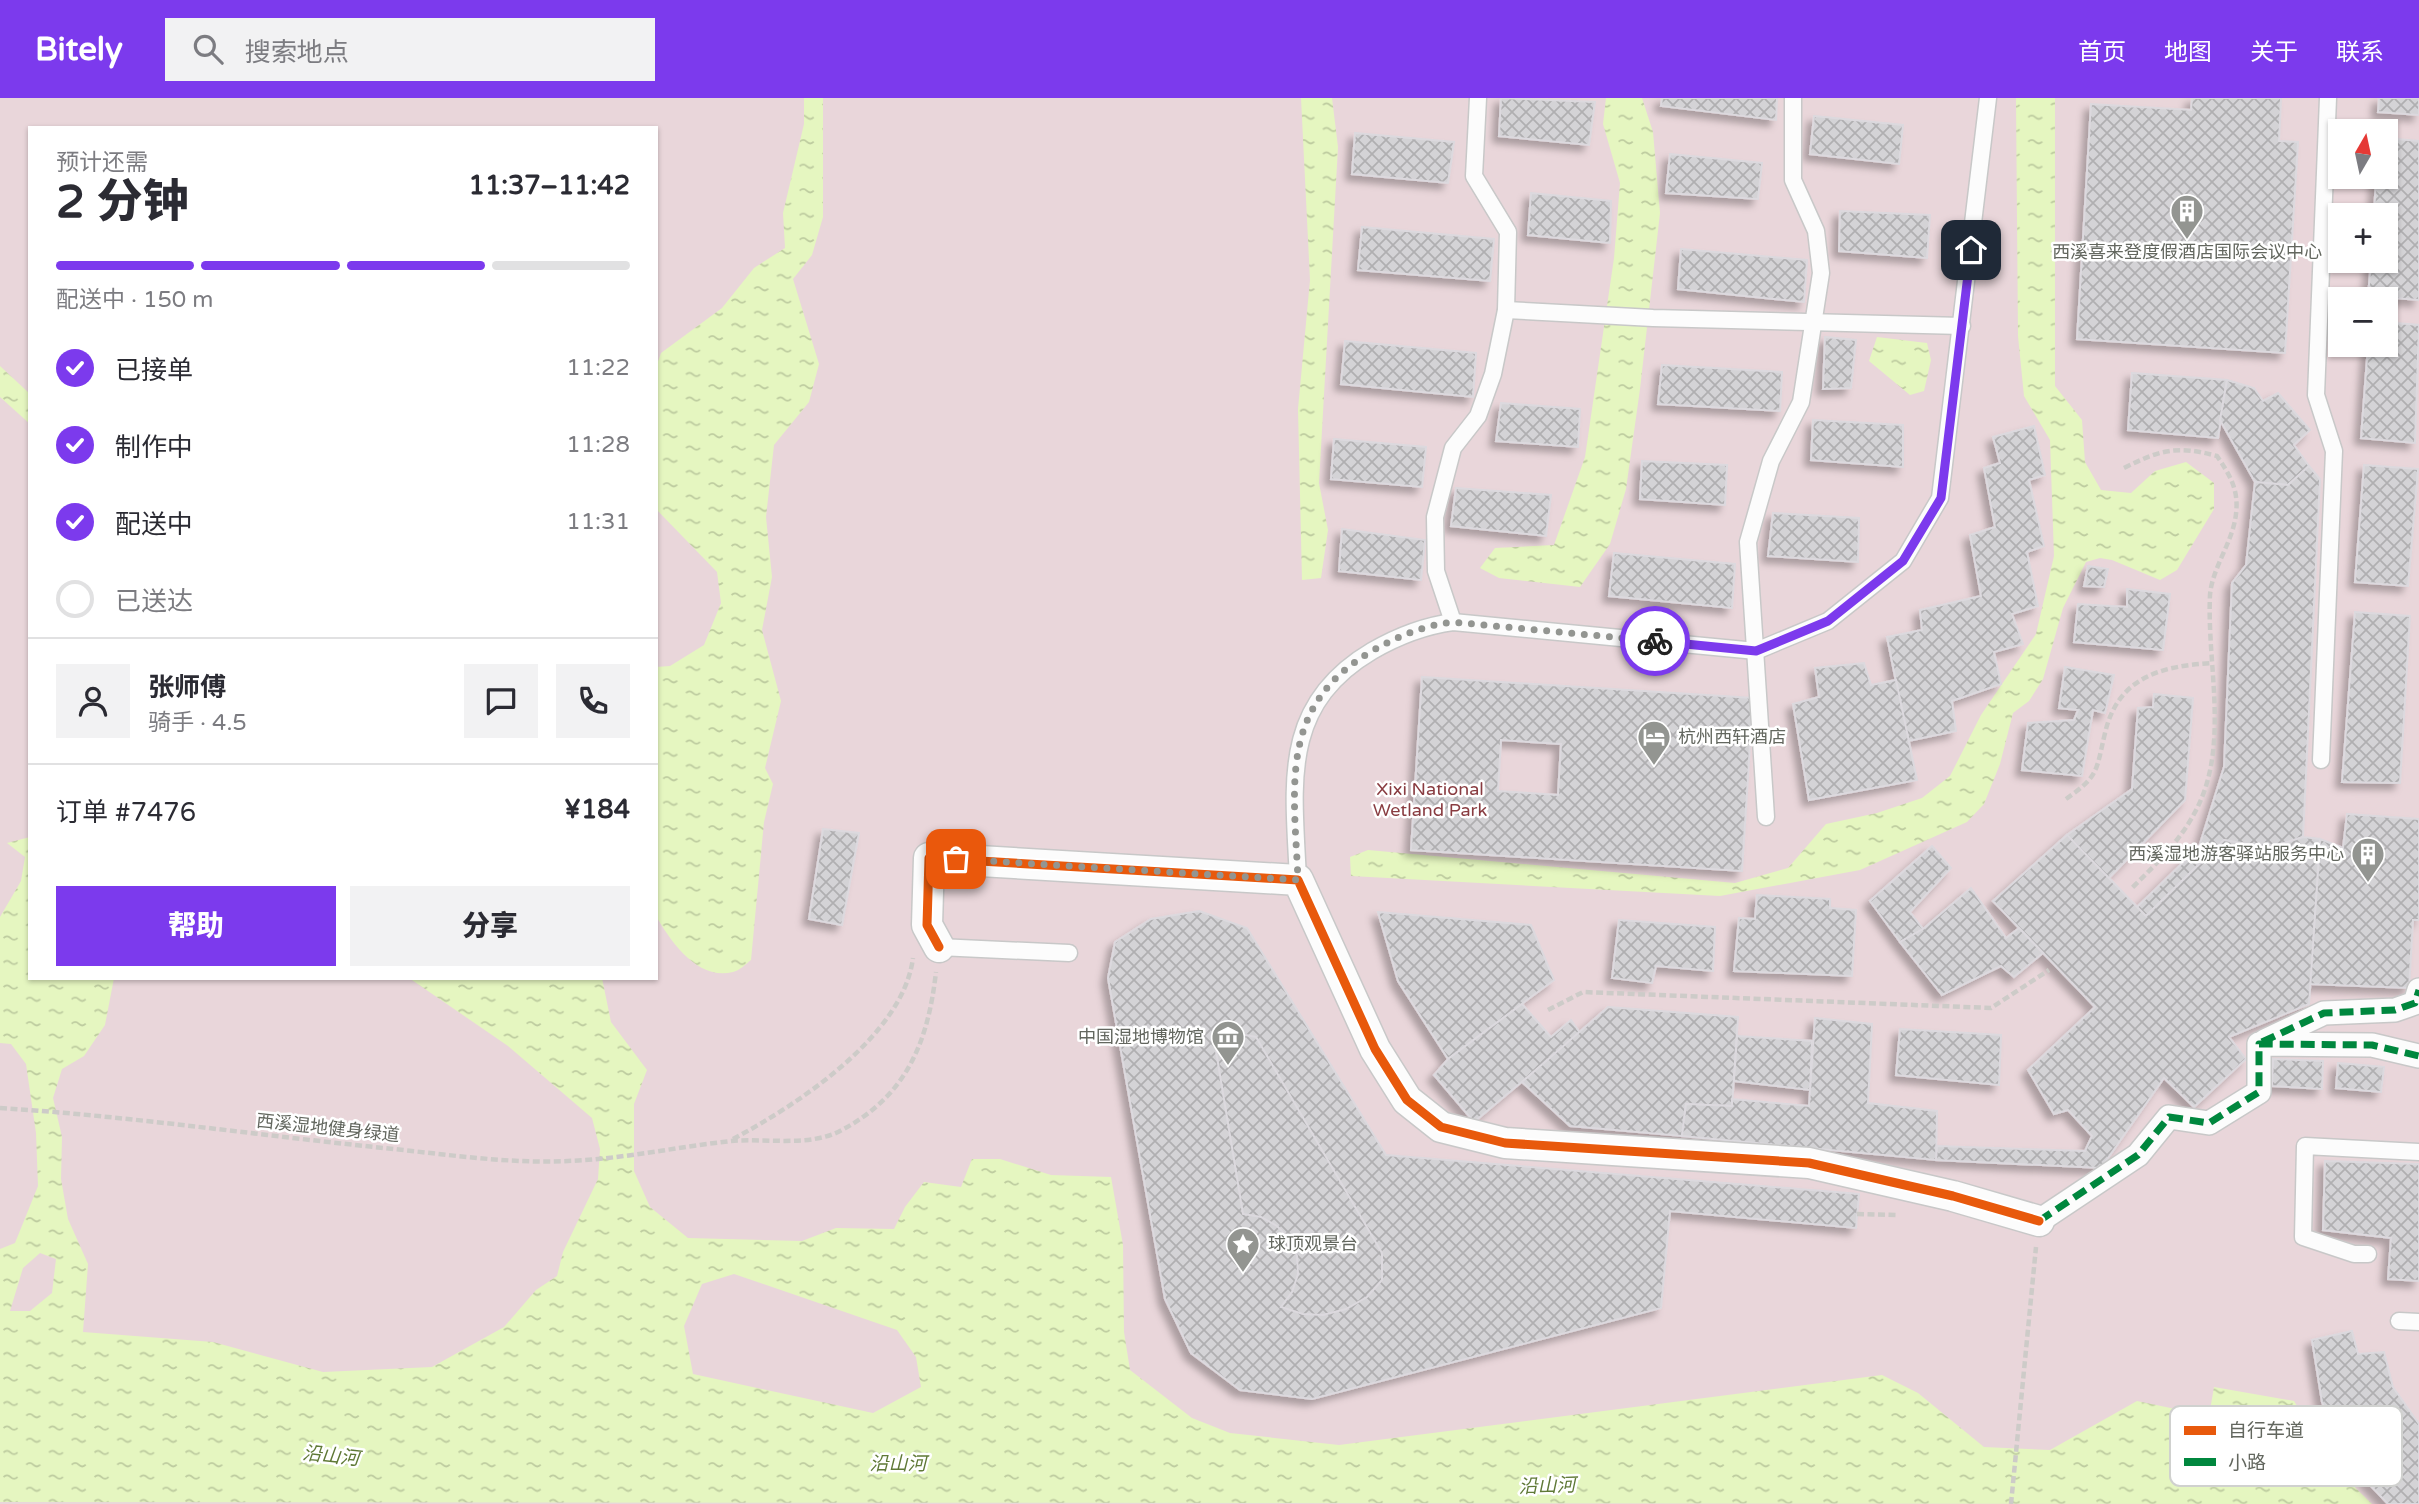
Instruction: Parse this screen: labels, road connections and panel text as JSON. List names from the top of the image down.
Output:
{
  "streets": {
    "path": ["西溪湿地健身绿道"]
  },
  "water": ["沿山河"],
  "parks": ["Xixi National Wetland Park"],
  "places": {
    "building": ["西溪喜来登度假酒店国际会议中心", "西溪湿地游客驿站服务中心"],
    "hotel": ["杭州西轩酒店"],
    "museum": ["中国湿地博物馆"],
    "place": ["球顶观景台"]
  },
  "legend": ["自行车道", "小路"],
  "north": "top",
  "page": {
    "header": "Bitely",
    "search": "搜索地点",
    "nav": [
      "首页",
      "地图",
      "关于",
      "联系"
    ],
    "map_buttons": ["+", "−"],
    "heading": ["2 分钟", "预计还需", "11:37–11:42"],
    "panel": [
      "张师傅",
      "骑手 · 4.5",
      "订单 #7476",
      "¥184"
    ],
    "bar": "配送中 · 150 m",
    "list": [
      ["已接单", "11:22"],
      ["制作中", "11:28"],
      ["配送中", "11:31"],
      "已送达"
    ],
    "buttons": ["帮助", "分享"]
  }
}
